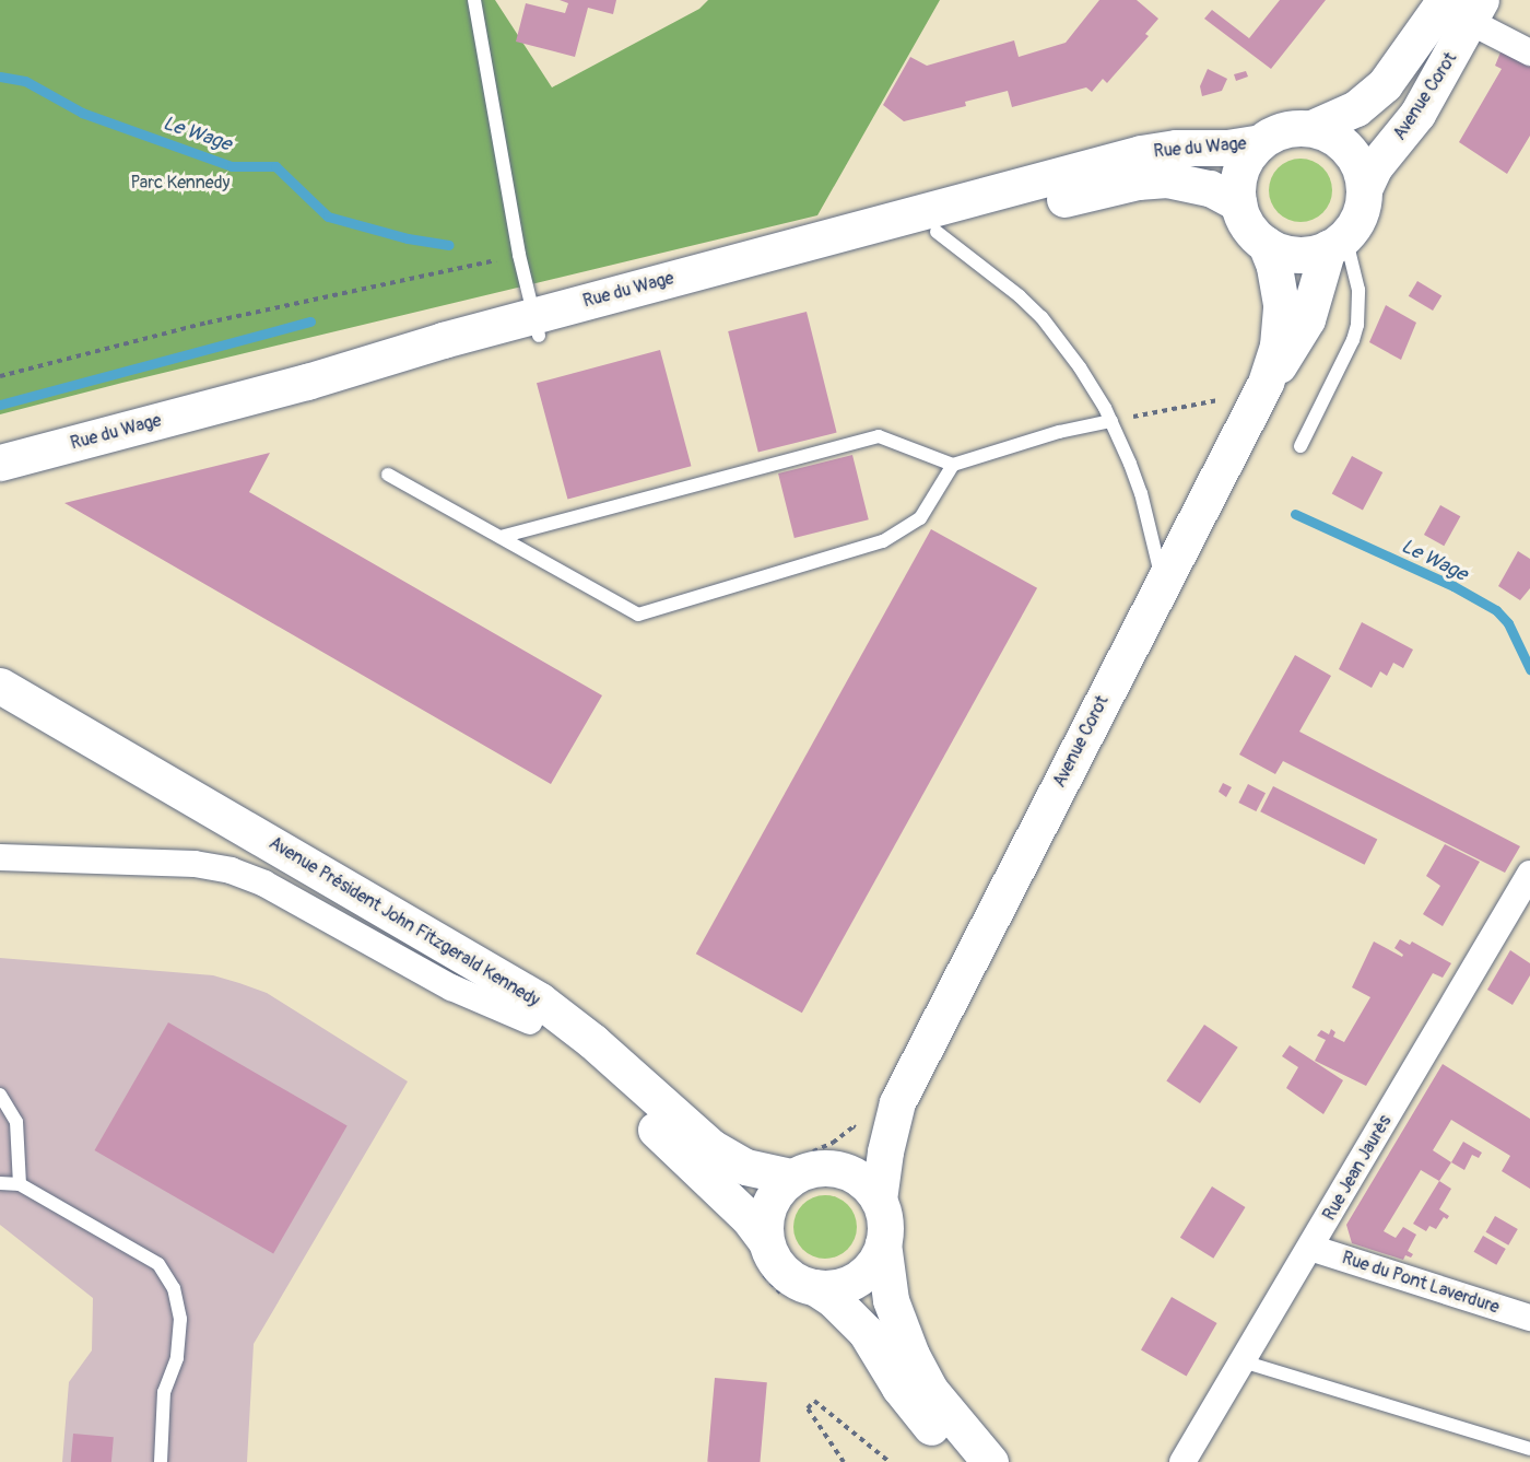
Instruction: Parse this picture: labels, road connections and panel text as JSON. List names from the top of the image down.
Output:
{
  "streets": {
    "street": [
      "Avenue Corot",
      "Rue du Wage",
      "Avenue Président John Fitzgerald Kennedy",
      "Rue Jean Jaurès",
      "Rue du Pont Laverdure"
    ]
  },
  "crossings": [
    ["Avenue Corot", "Rue du Wage"],
    ["Avenue Corot", "Avenue Président John Fitzgerald Kennedy"],
    ["Rue Jean Jaurès", "Rue du Pont Laverdure"]
  ],
  "water": ["Le Wage"],
  "parks": ["Parc Kennedy"]
}
